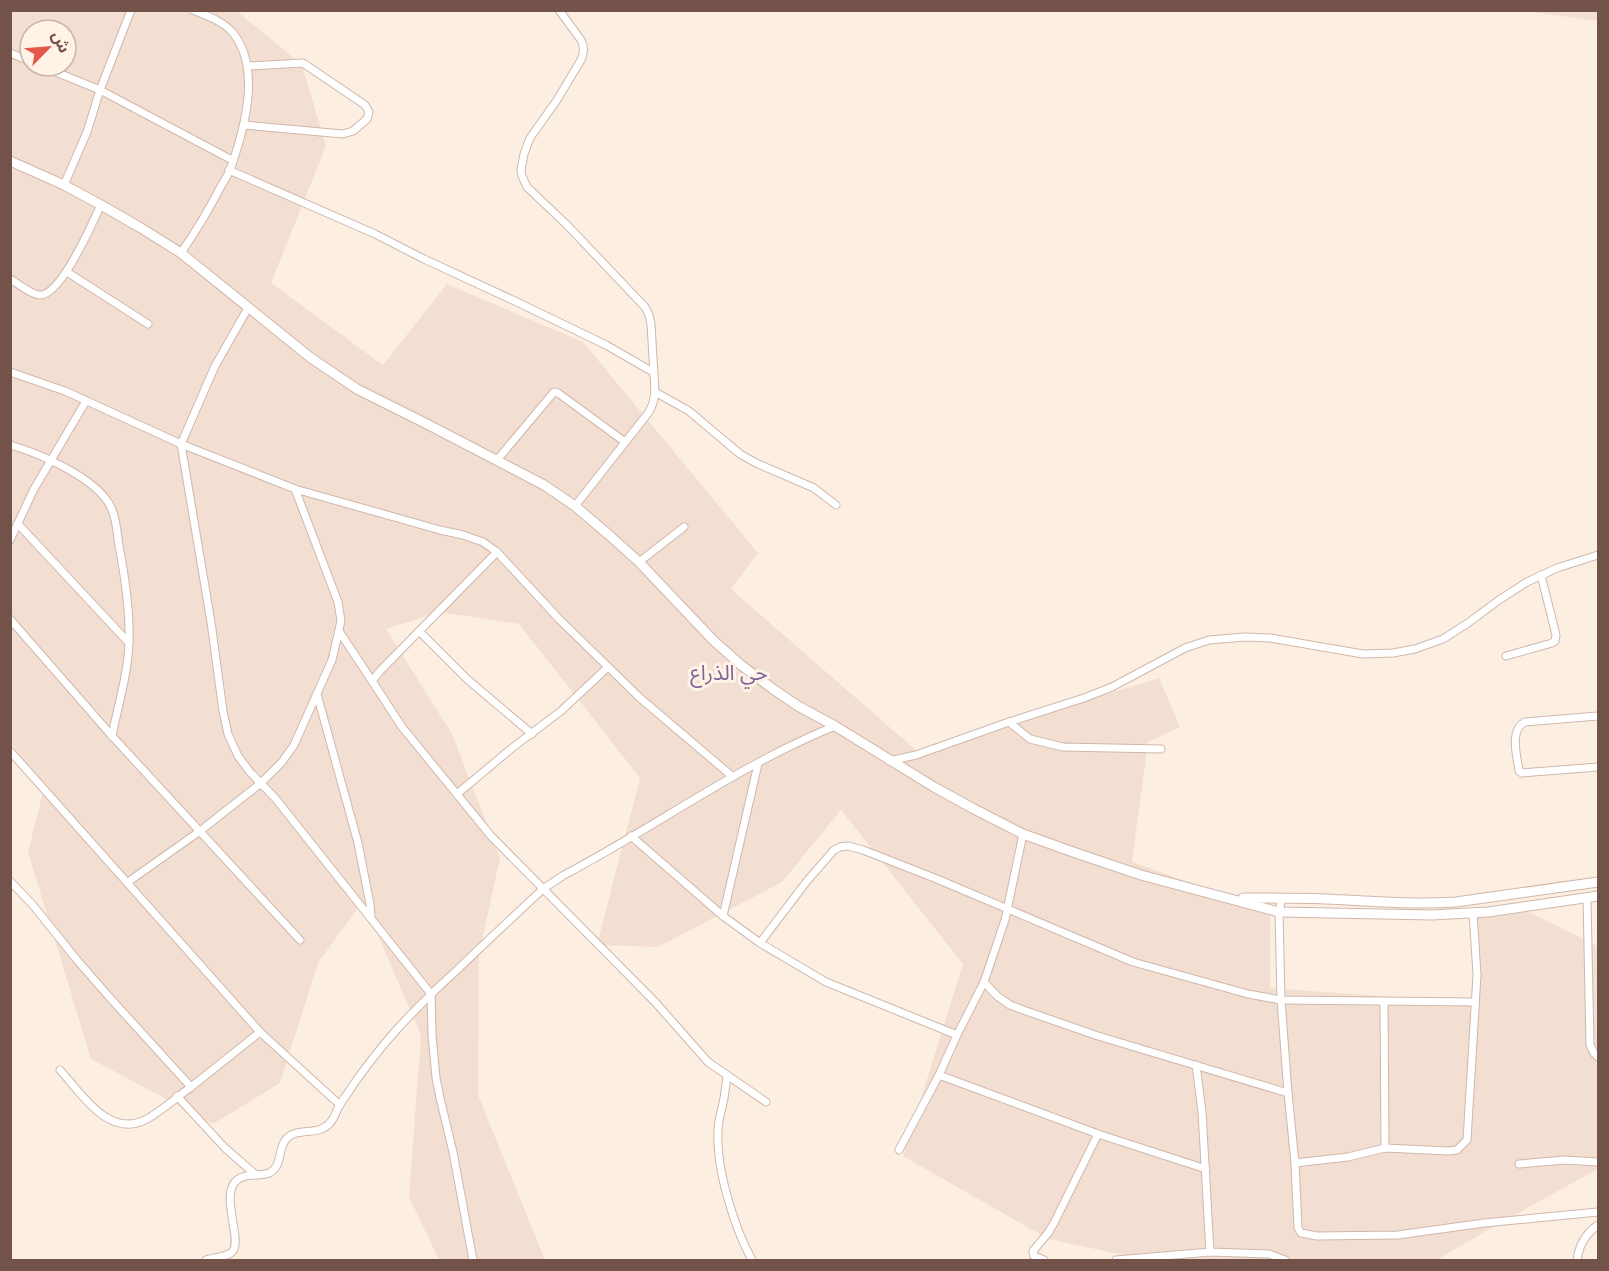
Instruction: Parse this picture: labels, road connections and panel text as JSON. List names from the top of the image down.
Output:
{
  "districts": ["حي الذراع"],
  "north": "top right"
}
